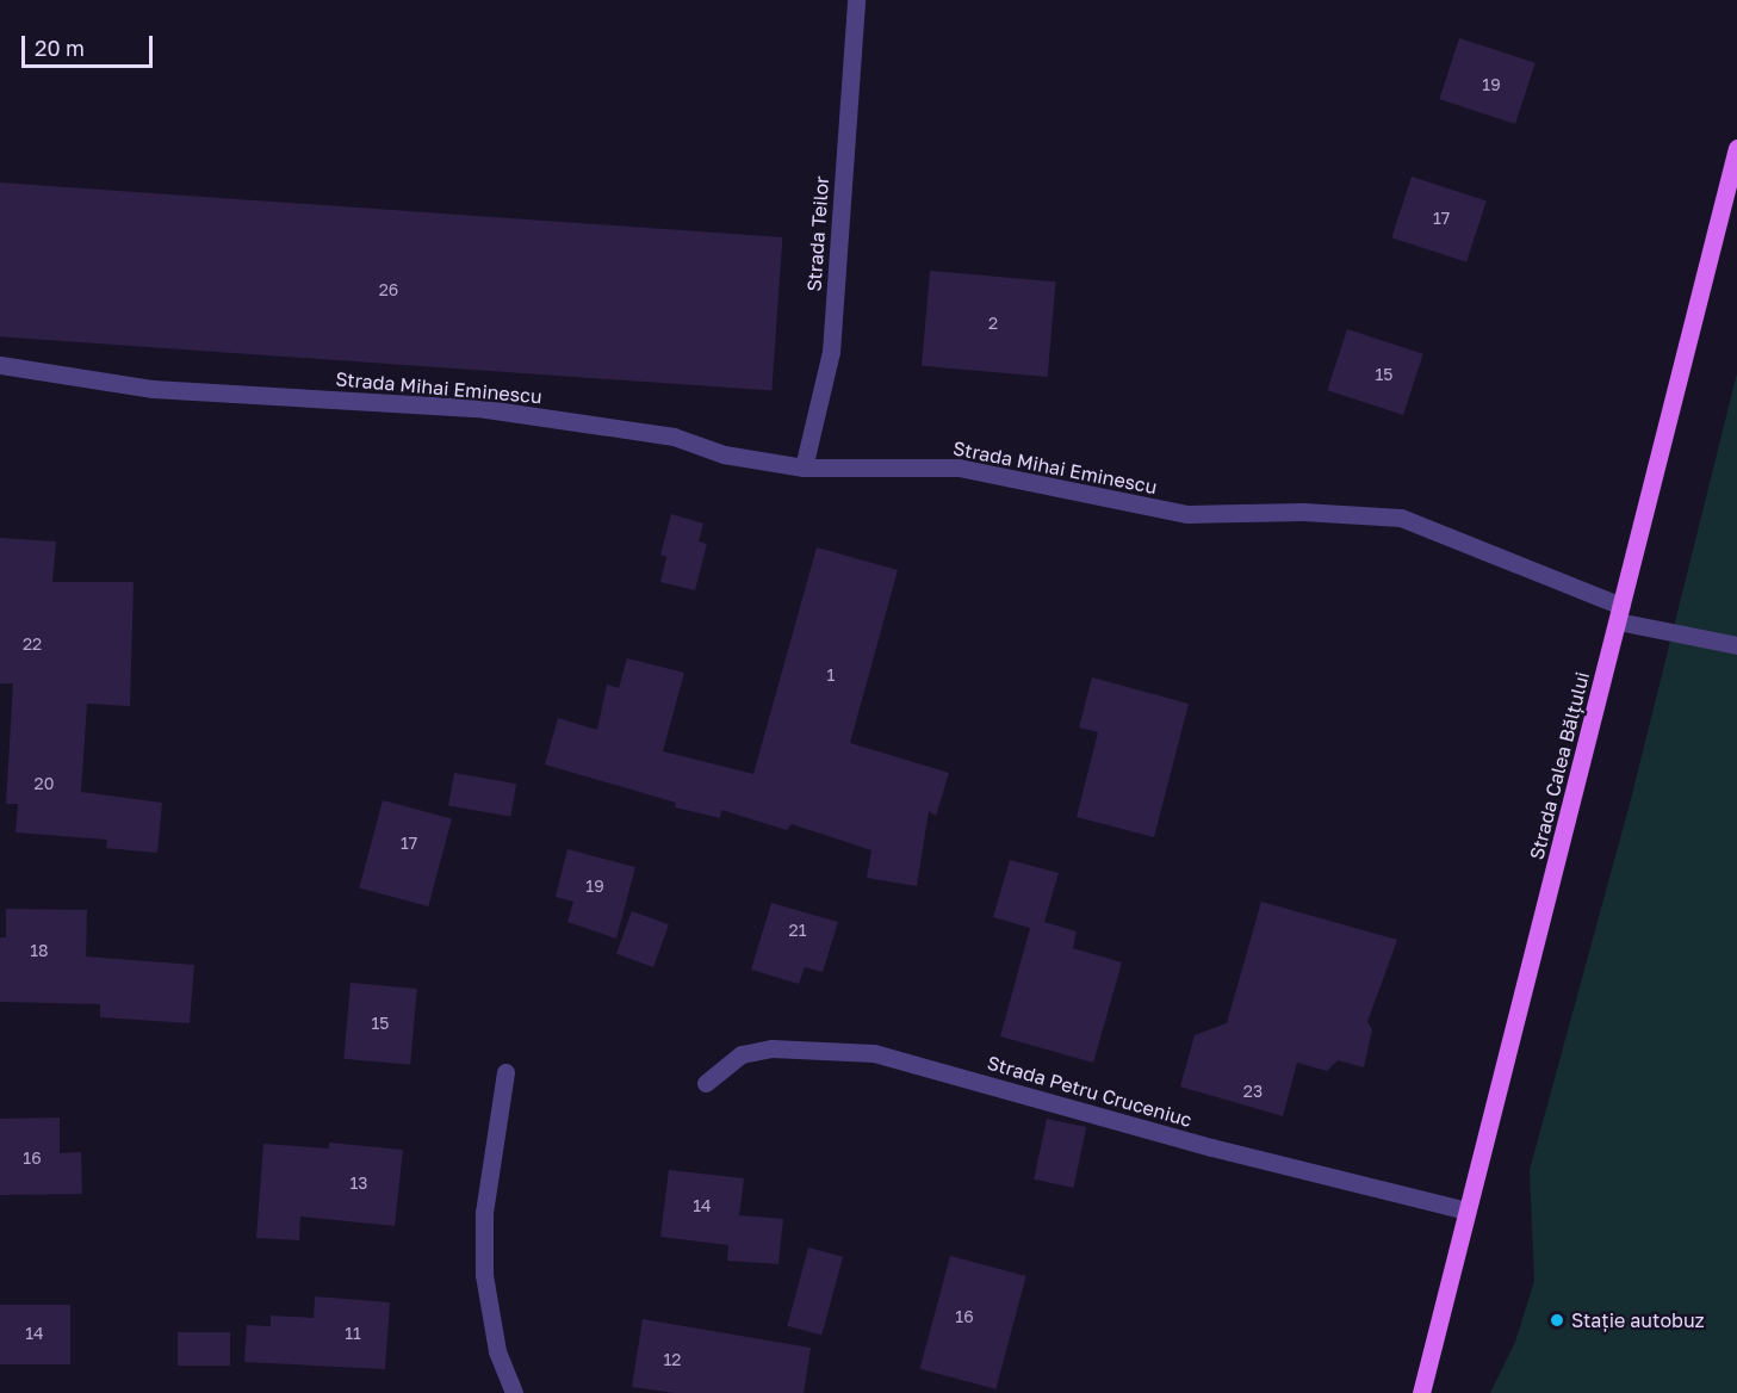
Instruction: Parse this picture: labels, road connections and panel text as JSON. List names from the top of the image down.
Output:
{
  "streets": {
    "main road": ["Strada Calea Bălțului"],
    "street": ["Strada Teilor", "Strada Mihai Eminescu", "Strada Petru Cruceniuc"]
  },
  "crossings": [
    ["Strada Teilor", "Strada Mihai Eminescu"],
    ["Strada Mihai Eminescu", "Strada Calea Bălțului"],
    ["Strada Calea Bălțului", "Strada Petru Cruceniuc"]
  ],
  "places": ["Stație autobuz"],
  "house_numbers": [
    "19",
    "17",
    "26",
    "2",
    "15",
    "22",
    "1",
    "20",
    "17",
    "19",
    "21",
    "18",
    "15",
    "23",
    "16",
    "13",
    "14",
    "16",
    "14",
    "11",
    "12"
  ],
  "scale_bar": "20 m"
}
